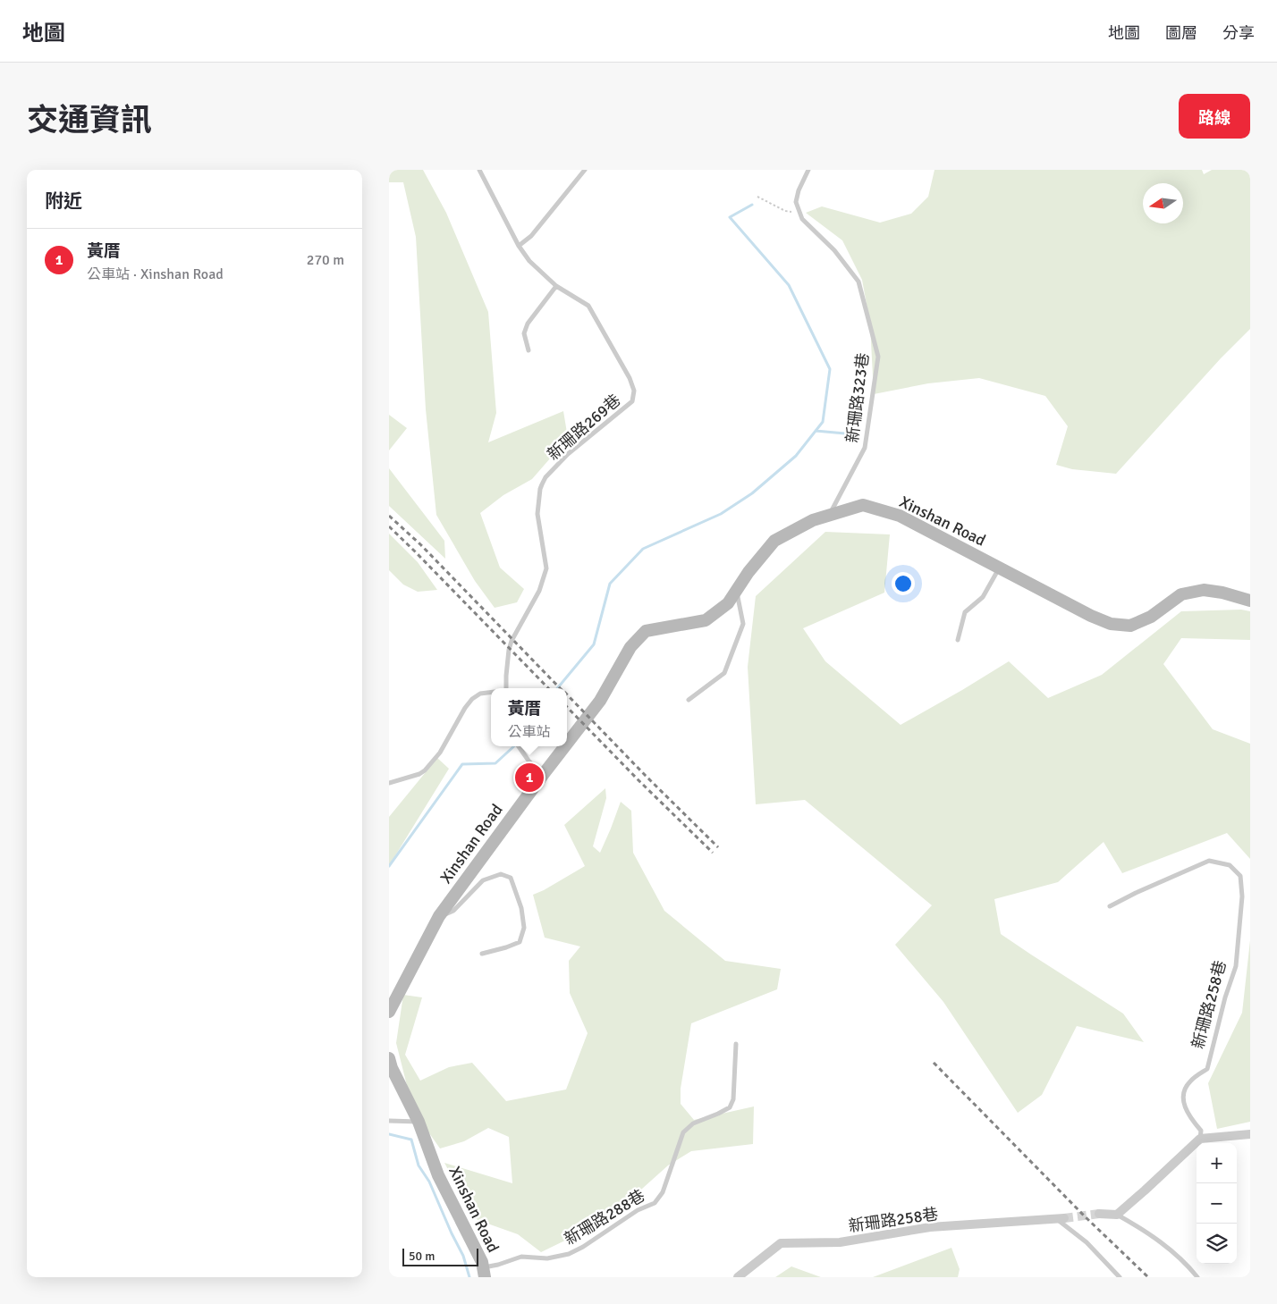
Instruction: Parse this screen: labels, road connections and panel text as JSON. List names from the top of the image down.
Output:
{
  "streets": {
    "street": ["Xinshan Road", "新珊路258巷"],
    "lane": ["新珊路323巷", "新珊路269巷", "新珊路288巷"]
  },
  "crossings": [
    ["新珊路323巷", "Xinshan Road"],
    ["Xinshan Road", "新珊路288巷"]
  ],
  "scale_bar": "50 m",
  "north": "left",
  "page": {
    "header": "地圖",
    "nav": ["地圖", "圖層", "分享"],
    "title": "交通資訊",
    "buttons": "路線",
    "heading": "附近",
    "list": [
      {
        "mark": "1",
        "name": "黃厝",
        "note": "公車站 · Xinshan Road",
        "value": "270 m"
      }
    ],
    "popup": ["黃厝", "公車站"],
    "pins": "1",
    "map_buttons": ["+", "−"],
    "scale": "50 m"
  }
}
